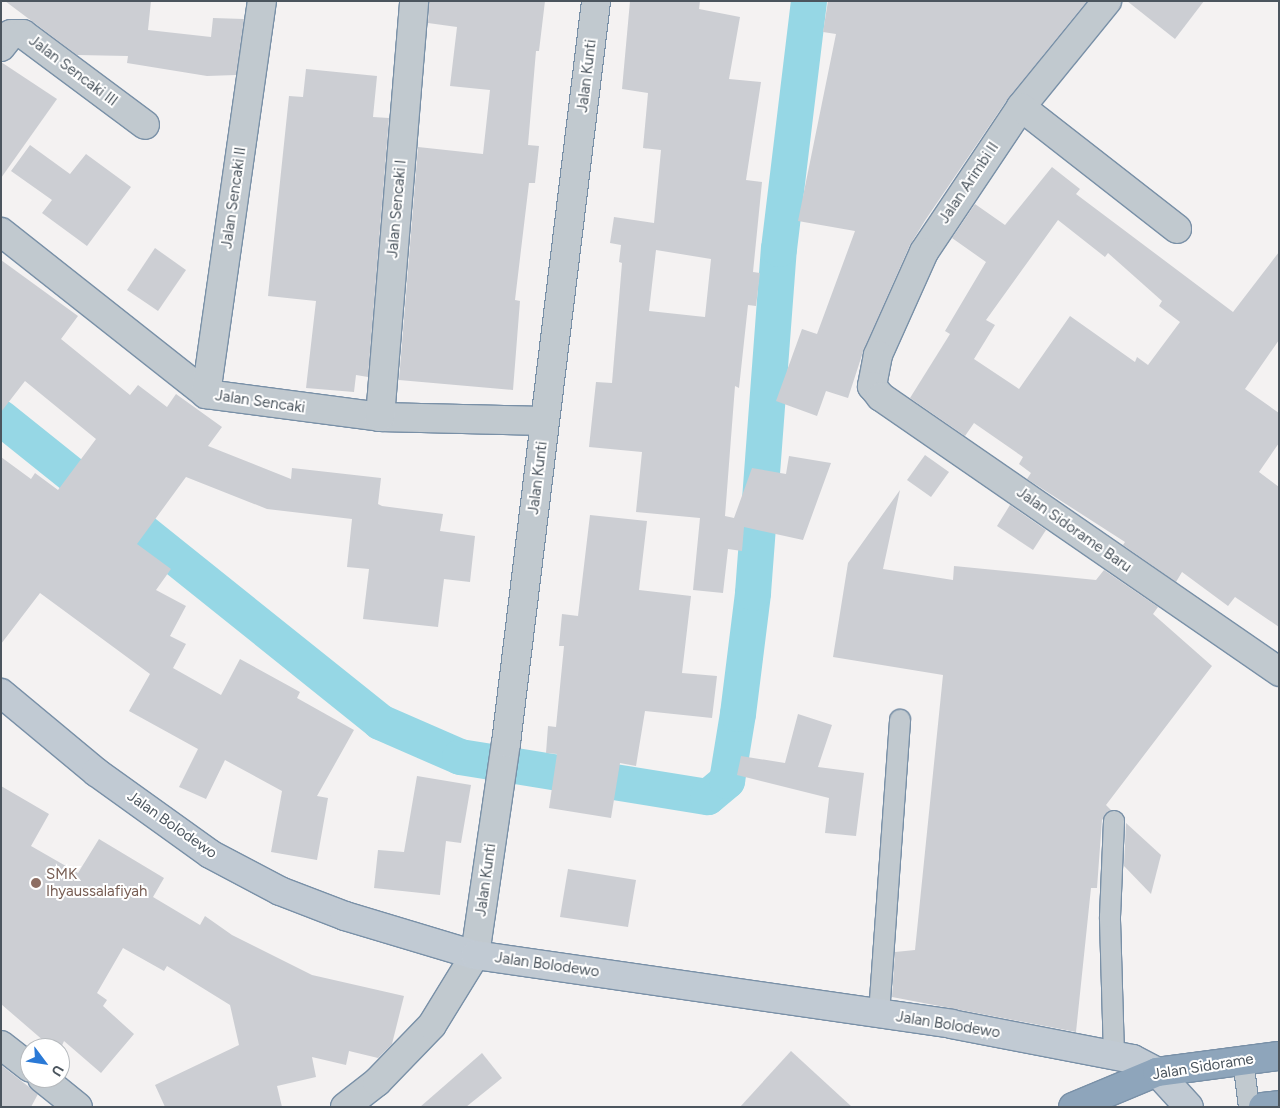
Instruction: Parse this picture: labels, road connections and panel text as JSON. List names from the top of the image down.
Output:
{
  "streets": {
    "highway": ["Jalan Sidorame"],
    "street": [
      "Jalan Sencaki III",
      "Jalan Kunti",
      "Jalan Arimbi II",
      "Jalan Sencaki II",
      "Jalan Sencaki I",
      "Jalan Sencaki",
      "Jalan Sidorame Baru",
      "Jalan Bolodewo"
    ]
  },
  "crossings": [
    ["Jalan Kunti", "Jalan Sencaki"],
    ["Jalan Kunti", "Jalan Bolodewo"],
    ["Jalan Arimbi II", "Jalan Sidorame Baru"],
    ["Jalan Sencaki II", "Jalan Sencaki"],
    ["Jalan Sencaki I", "Jalan Sencaki"],
    ["Jalan Bolodewo", "Jalan Sidorame"]
  ],
  "places": ["SMK Ihyaussalafiyah"],
  "north": "bottom right"
}
